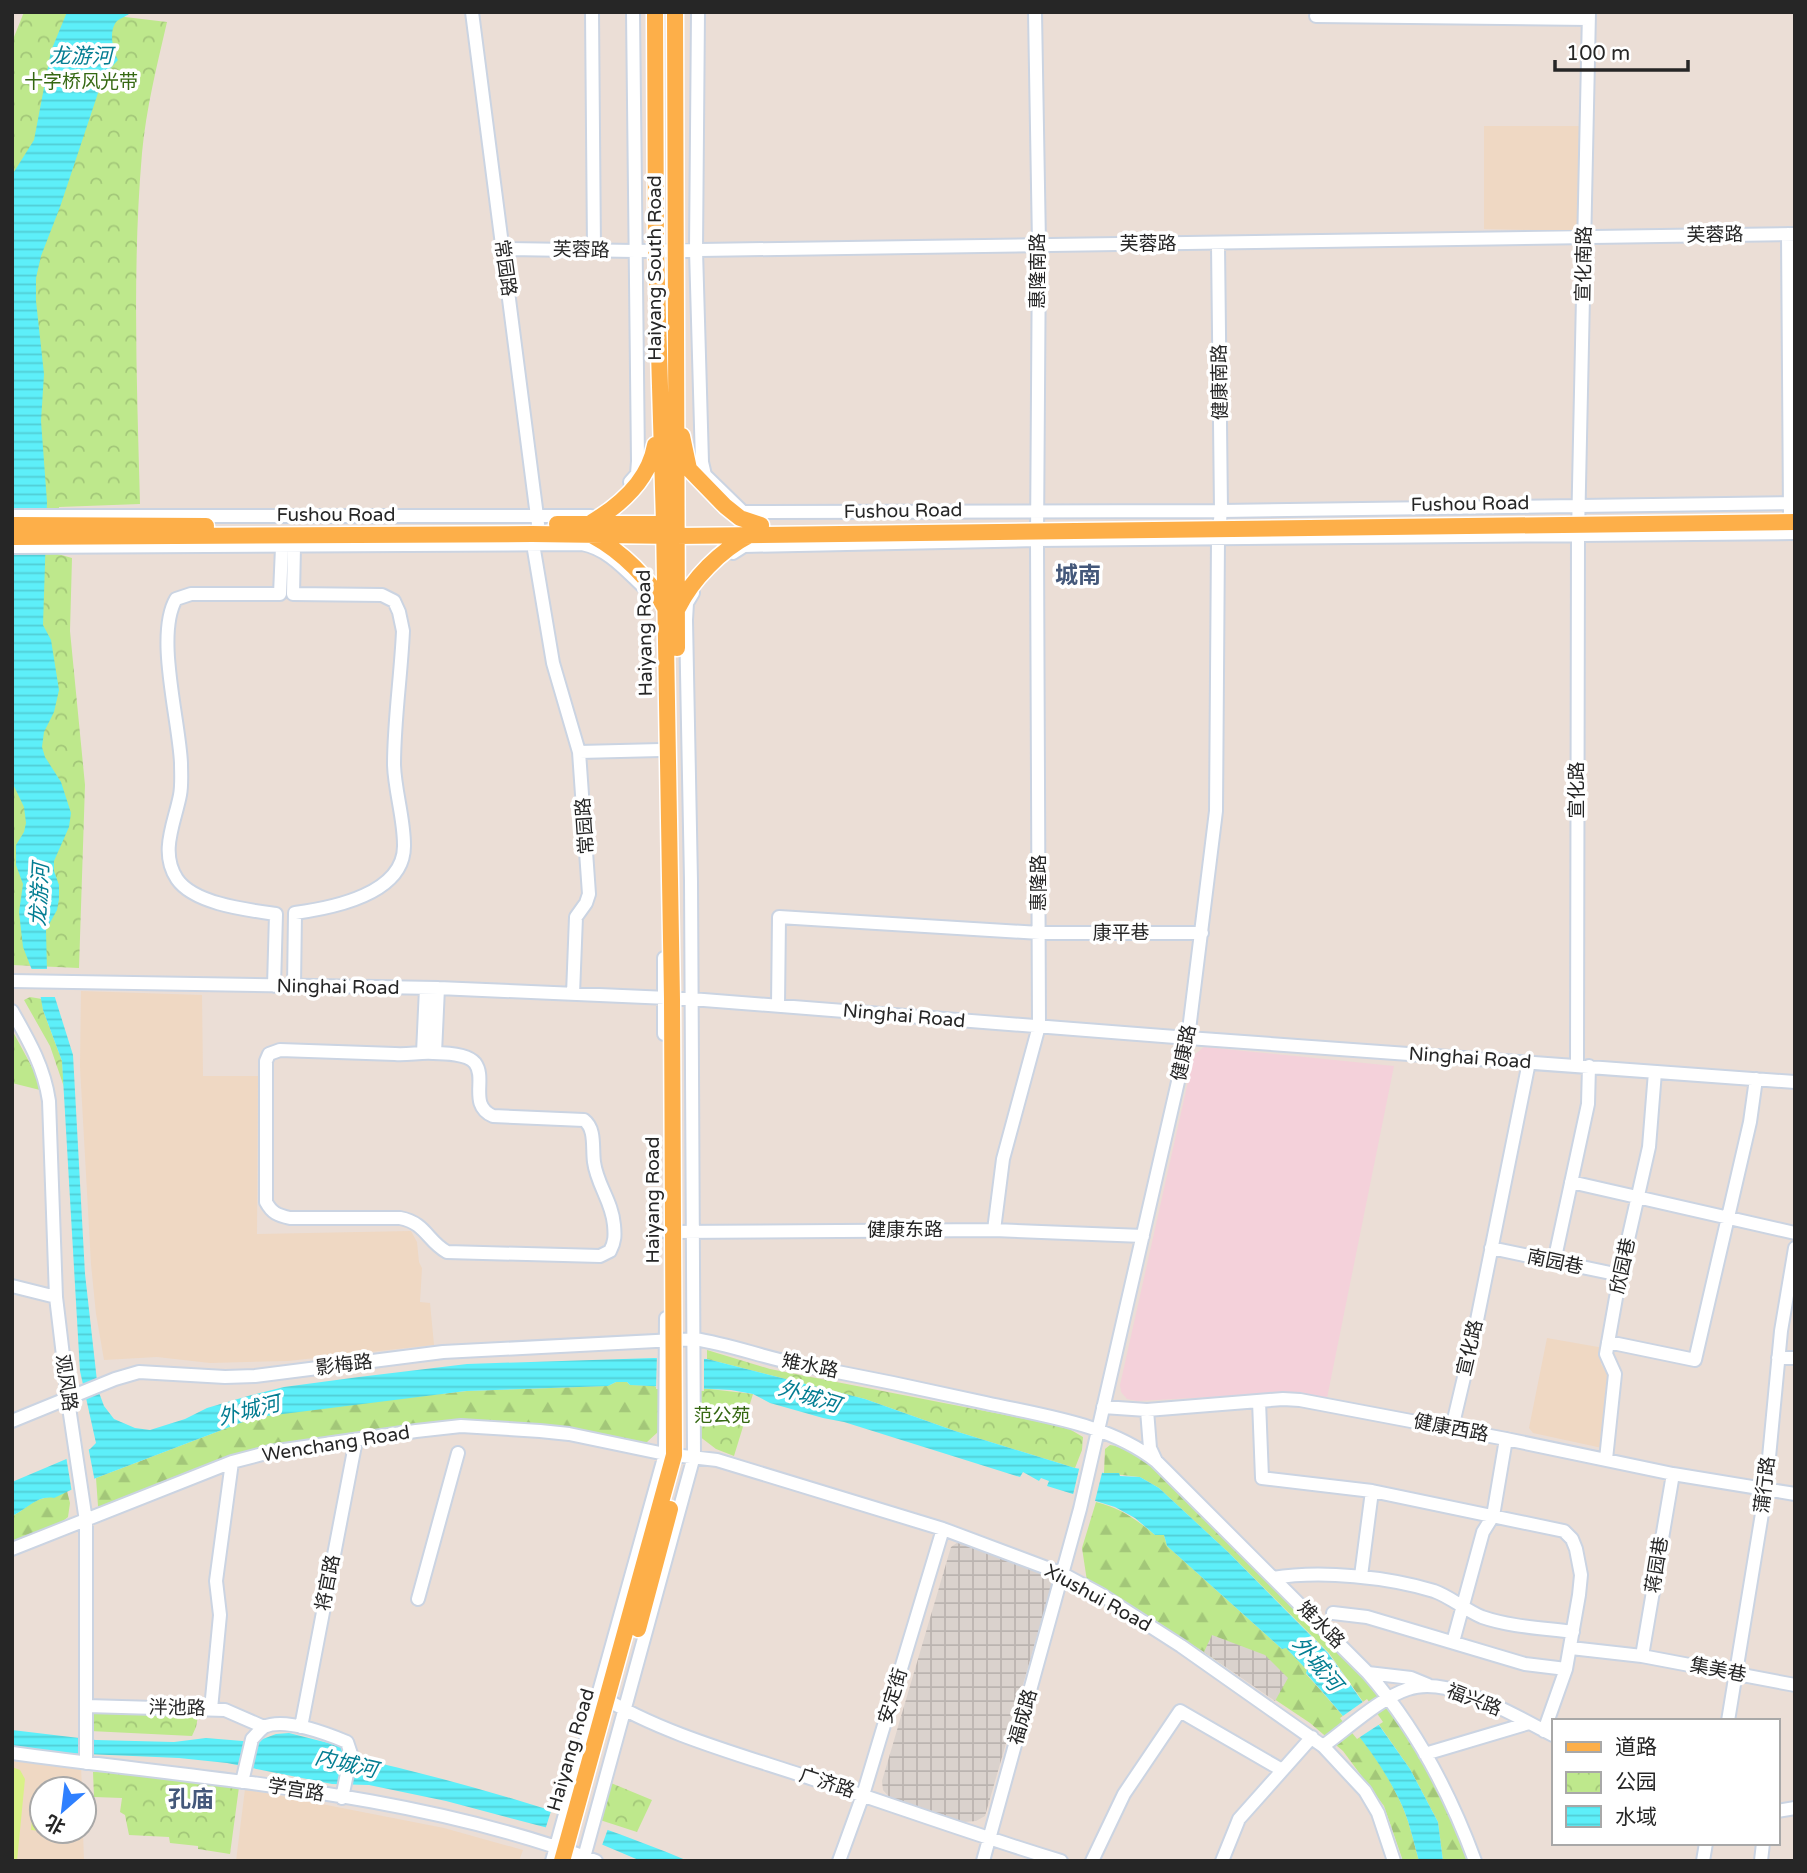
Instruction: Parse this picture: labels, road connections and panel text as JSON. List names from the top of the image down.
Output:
{
  "streets": {
    "main road": ["Haiyang South Road", "Fushou Road", "Haiyang Road"],
    "street": [
      "芙蓉路",
      "宣化南路",
      "常园路",
      "惠隆南路",
      "健康南路",
      "宣化路",
      "惠隆路",
      "康平巷",
      "Ninghai Road",
      "健康路",
      "健康东路",
      "南园巷",
      "欣园巷",
      "影梅路",
      "雉水路",
      "观风路",
      "健康西路",
      "Wenchang Road",
      "蒲行路",
      "蒋园巷",
      "将官路",
      "Xiushui Road",
      "集美巷",
      "安定街",
      "福兴路",
      "泮池路",
      "福成路",
      "广济路",
      "学宫路"
    ]
  },
  "crossings": [
    ["芙蓉路", "宣化南路"],
    ["芙蓉路", "常园路"],
    ["芙蓉路", "Haiyang South Road"],
    ["芙蓉路", "惠隆南路"],
    ["芙蓉路", "健康南路"],
    ["宣化南路", "Fushou Road"],
    ["宣化南路", "宣化路"],
    ["常园路", "Fushou Road"],
    ["常园路", "Ninghai Road"],
    ["Haiyang South Road", "Fushou Road"],
    ["Haiyang South Road", "Haiyang Road"],
    ["惠隆南路", "Fushou Road"],
    ["惠隆南路", "惠隆路"],
    ["健康南路", "Fushou Road"],
    ["健康南路", "健康路"],
    ["Fushou Road", "Haiyang Road"],
    ["Fushou Road", "宣化路"],
    ["Fushou Road", "惠隆路"],
    ["Fushou Road", "健康路"],
    ["Haiyang Road", "Ninghai Road"],
    ["Haiyang Road", "健康东路"],
    ["Haiyang Road", "影梅路"],
    ["Haiyang Road", "雉水路"],
    ["Haiyang Road", "Wenchang Road"],
    ["Haiyang Road", "Xiushui Road"],
    ["Haiyang Road", "广济路"],
    ["Haiyang Road", "学宫路"],
    ["宣化路", "Ninghai Road"],
    ["宣化路", "南园巷"],
    ["宣化路", "健康西路"],
    ["惠隆路", "康平巷"],
    ["惠隆路", "Ninghai Road"],
    ["惠隆路", "健康东路"],
    ["康平巷", "Ninghai Road"],
    ["康平巷", "健康路"],
    ["Ninghai Road", "健康路"],
    ["Ninghai Road", "欣园巷"],
    ["健康路", "健康东路"],
    ["健康路", "雉水路"],
    ["健康路", "健康西路"],
    ["健康路", "Xiushui Road"],
    ["健康路", "福成路"],
    ["南园巷", "欣园巷"],
    ["欣园巷", "健康西路"],
    ["影梅路", "雉水路"],
    ["影梅路", "观风路"],
    ["雉水路", "福兴路"],
    ["观风路", "Wenchang Road"],
    ["观风路", "泮池路"],
    ["观风路", "学宫路"],
    ["健康西路", "蒲行路"],
    ["健康西路", "蒋园巷"],
    ["Wenchang Road", "将官路"],
    ["Wenchang Road", "Xiushui Road"],
    ["蒲行路", "集美巷"],
    ["蒋园巷", "集美巷"],
    ["将官路", "泮池路"],
    ["Xiushui Road", "安定街"],
    ["Xiushui Road", "福兴路"],
    ["Xiushui Road", "福成路"],
    ["安定街", "广济路"],
    ["泮池路", "学宫路"],
    ["福成路", "广济路"]
  ],
  "districts": ["城南", "孔庙"],
  "water": ["龙游河", "外城河", "内城河"],
  "parks": ["十字桥风光带", "范公苑"],
  "legend": ["道路", "公园", "水域"],
  "scale_bar": "100 m",
  "north": "bottom left"
}
